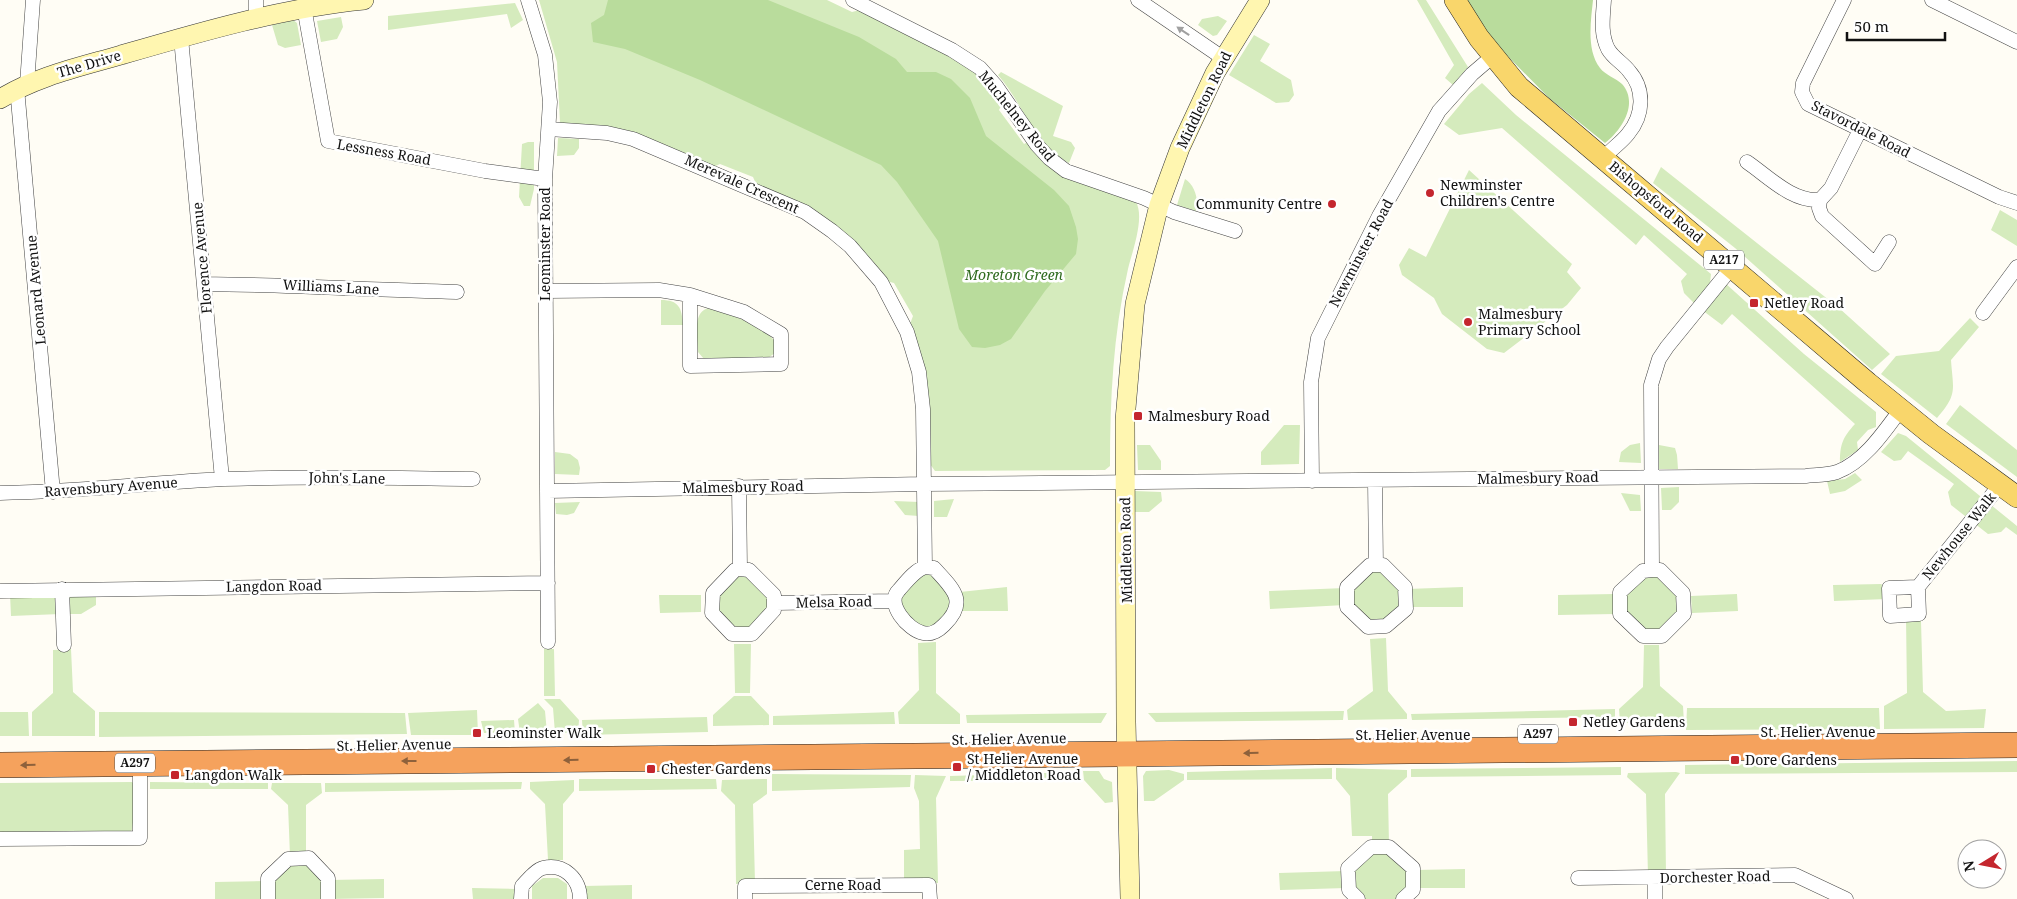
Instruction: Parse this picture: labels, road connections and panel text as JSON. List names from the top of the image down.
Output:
{
  "streets": {
    "highway": ["St. Helier Avenue", "A297"],
    "main road": ["Bishopsford Road", "A217"],
    "street": [
      "The Drive",
      "Middleton Road",
      "Muchelney Road",
      "Stavordale Road",
      "Lessness Road",
      "Merevale Crescent",
      "Leominster Road",
      "Newminster Road",
      "Florence Avenue",
      "Williams Lane",
      "Leonard Avenue",
      "John's Lane",
      "Malmesbury Road",
      "Ravensbury Avenue",
      "Newhouse Walk",
      "Langdon Road",
      "Melsa Road",
      "Dorchester Road",
      "Cerne Road"
    ]
  },
  "crossings": [
    ["The Drive", "Lessness Road"],
    ["The Drive", "Florence Avenue"],
    ["The Drive", "Leonard Avenue"],
    ["Middleton Road", "Muchelney Road"],
    ["Middleton Road", "Malmesbury Road"],
    ["Middleton Road", "St. Helier Avenue"],
    ["Lessness Road", "Leominster Road"],
    ["Merevale Crescent", "Leominster Road"],
    ["Merevale Crescent", "Malmesbury Road"],
    ["Merevale Crescent", "Melsa Road"],
    ["Bishopsford Road", "Newminster Road"],
    ["Bishopsford Road", "Malmesbury Road"],
    ["Bishopsford Road", "Newhouse Walk"],
    ["Leominster Road", "Malmesbury Road"],
    ["Newminster Road", "Malmesbury Road"],
    ["Florence Avenue", "Williams Lane"],
    ["Florence Avenue", "John's Lane"],
    ["Florence Avenue", "Ravensbury Avenue"],
    ["Leonard Avenue", "Ravensbury Avenue"],
    ["John's Lane", "Ravensbury Avenue"]
  ],
  "parks": ["Moreton Green"],
  "places": {
    "other": ["Newminster Children's Centre", "Community Centre", "Malmesbury Primary School"],
    "transit": [
      "Netley Road",
      "Malmesbury Road",
      "Netley Gardens",
      "Leominster Walk",
      "Dore Gardens",
      "St Helier Avenue / Middleton Road",
      "Chester Gardens",
      "Langdon Walk"
    ]
  },
  "scale_bar": "50 m",
  "north": "left"
}
